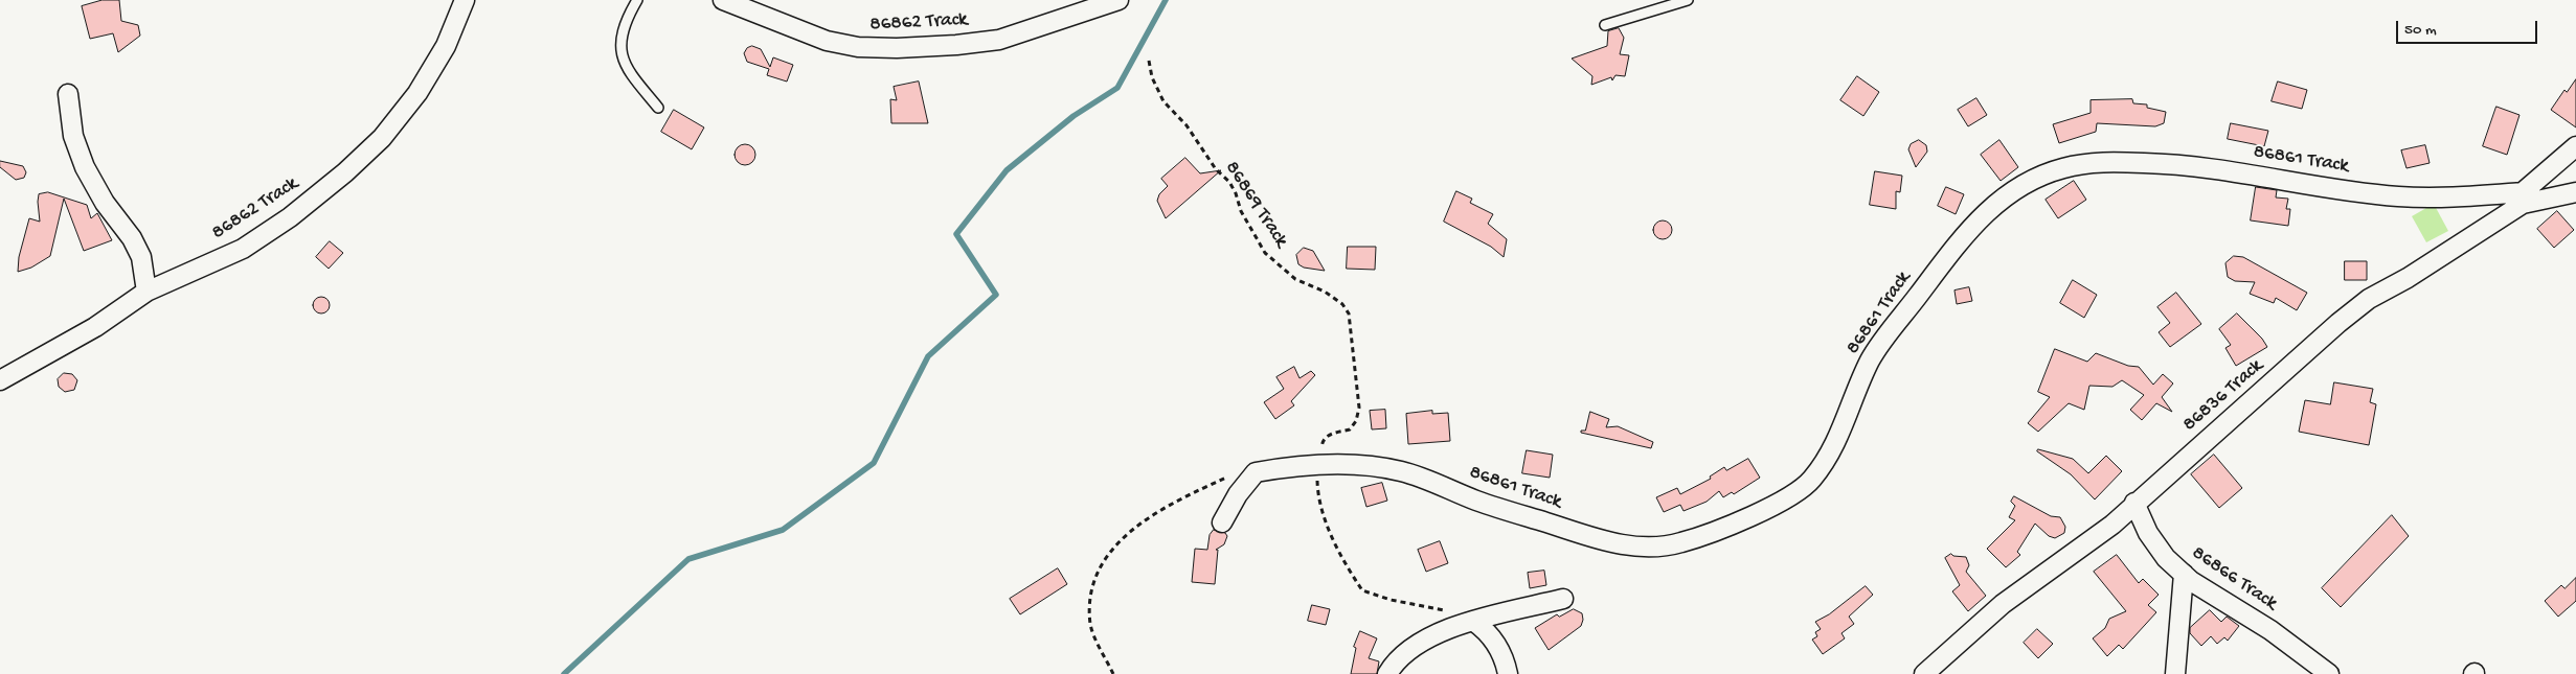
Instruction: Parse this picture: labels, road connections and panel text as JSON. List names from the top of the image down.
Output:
{
  "streets": {
    "street": [
      "86862 Track",
      "86861 Track",
      "86836 Track",
      "86866 Track"
    ],
    "path": ["86869 Track"]
  },
  "crossings": [
    ["86861 Track", "86869 Track"],
    ["86861 Track", "86836 Track"],
    ["86836 Track", "86866 Track"]
  ],
  "scale_bar": "50 m"
}
